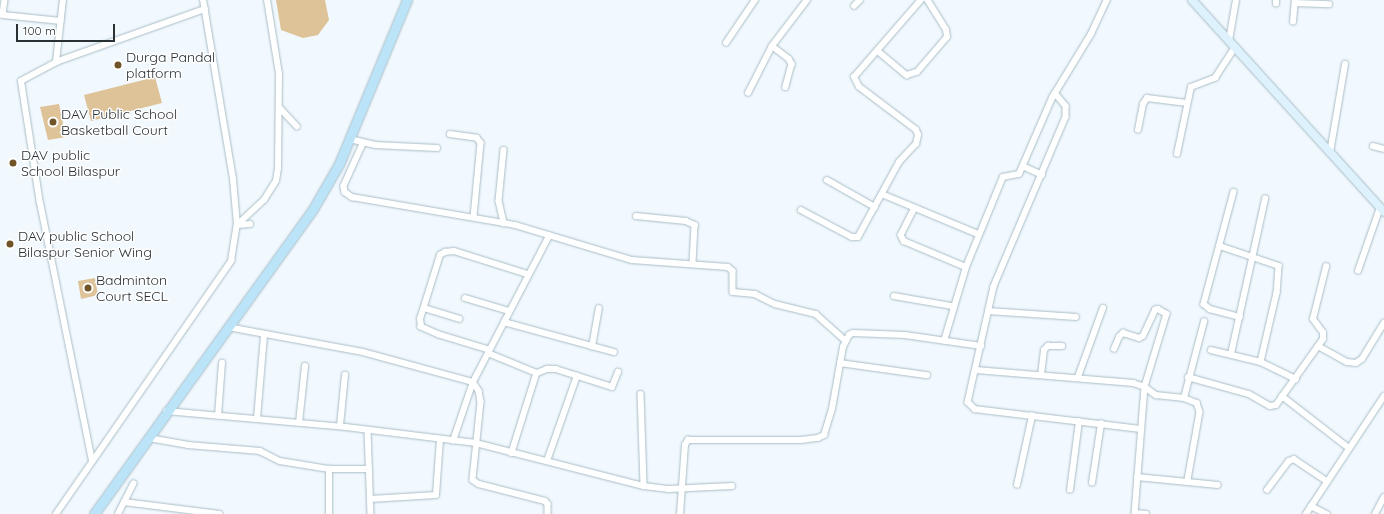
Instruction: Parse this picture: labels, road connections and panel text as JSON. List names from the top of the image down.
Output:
{
  "places": [
    "Durga Pandal platform",
    "DAV Public School Basketball Court",
    "DAV public School Bilaspur",
    "DAV public School Bilaspur Senior Wing",
    "Badminton Court SECL"
  ],
  "scale_bar": "100 m"
}
